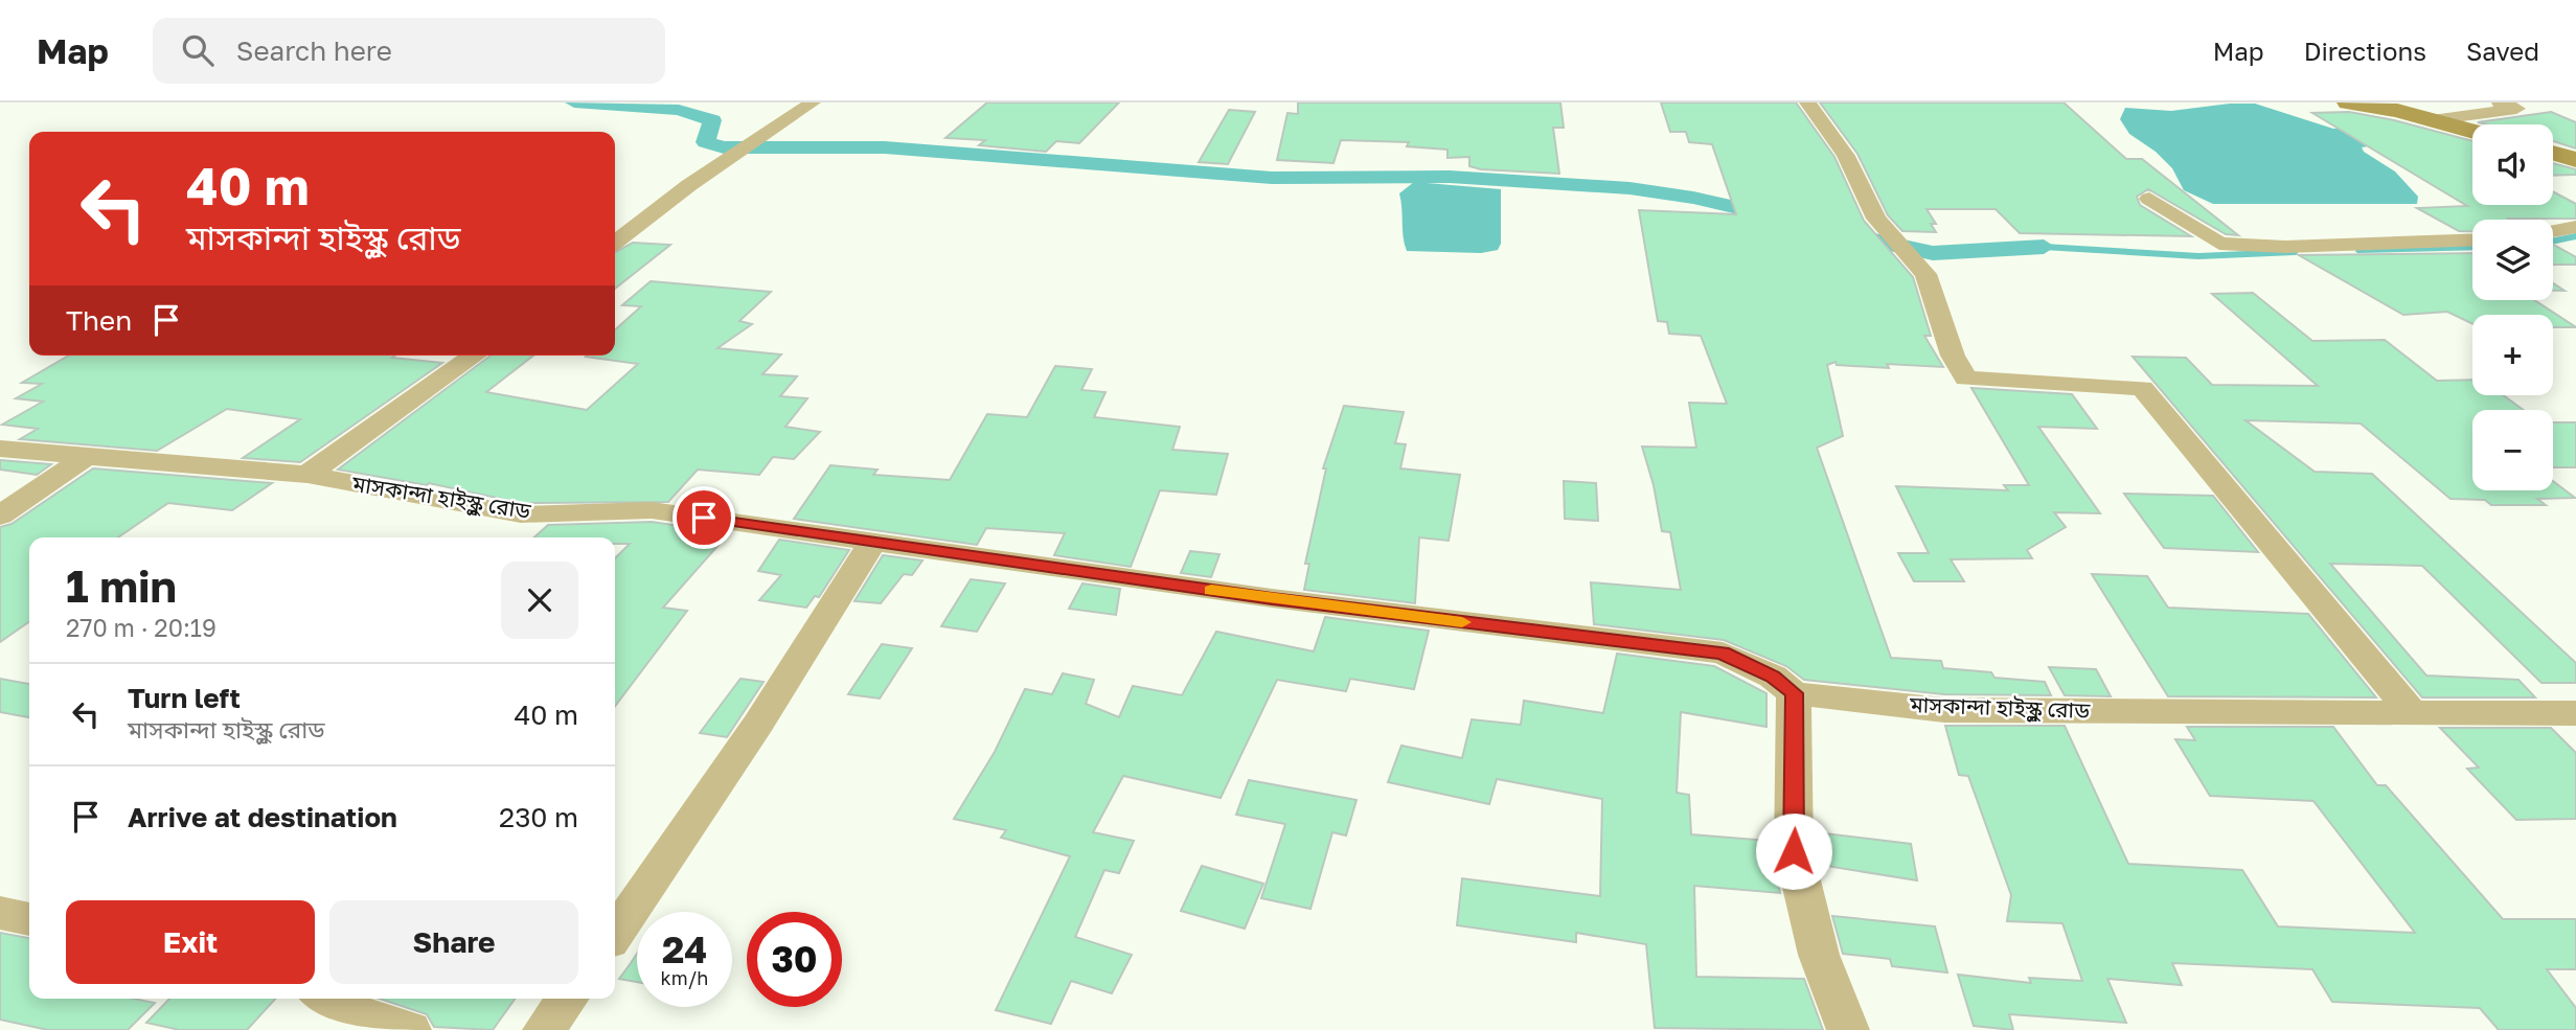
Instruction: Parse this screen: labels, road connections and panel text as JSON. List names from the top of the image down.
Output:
{
  "streets": {
    "street": ["মাসকান্দা হাইস্কুল রোড"]
  },
  "page": {
    "header": "Map",
    "search": "Search here",
    "nav": ["Map", "Directions", "Saved"],
    "map_buttons": ["+", "−"],
    "turn": ["40 m", "মাসকান্দা হাইস্কুল রোড"],
    "then": "Then",
    "heading": ["1 min", "270 m · 20:19"],
    "list": [
      {
        "name": "Turn left",
        "note": "মাসকান্দা হাইস্কুল রোড",
        "value": "40 m"
      },
      {
        "name": "Arrive at destination",
        "value": "230 m"
      }
    ],
    "buttons": ["Exit", "Share"],
    "speed": "24 km/h",
    "limit": "30"
  }
}
